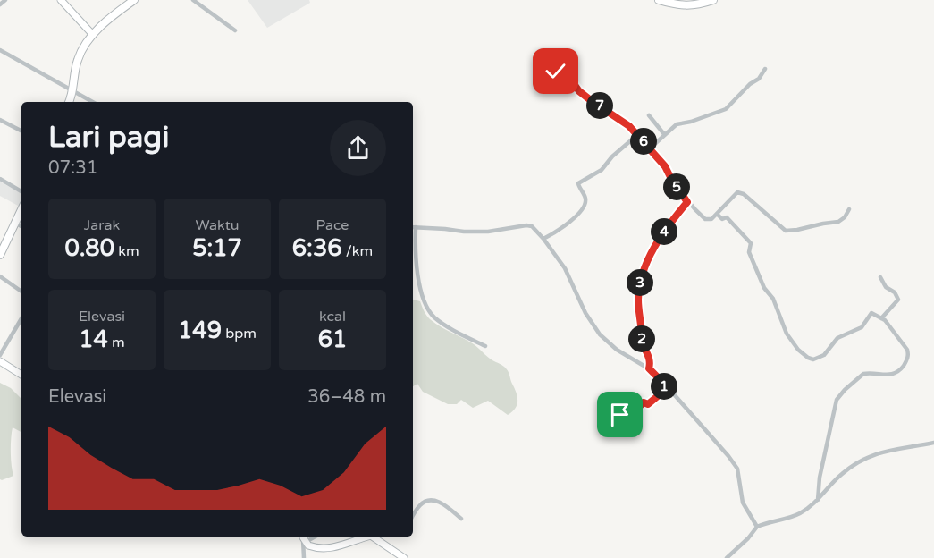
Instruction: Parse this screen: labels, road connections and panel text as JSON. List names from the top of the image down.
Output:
{
  "page": {
    "pins": [
      "7",
      "6",
      "5",
      "4",
      "3",
      "2",
      "1"
    ],
    "heading": ["Lari pagi", "07:31"],
    "stats": [
      ["Jarak", "0.80 km"],
      ["Waktu", "5:17"],
      ["Pace", "6:36 /km"],
      ["Elevasi", "14 m"],
      ["149 bpm"],
      ["kcal", "61"]
    ],
    "chart": ["Elevasi", "36–48 m"]
  }
}
